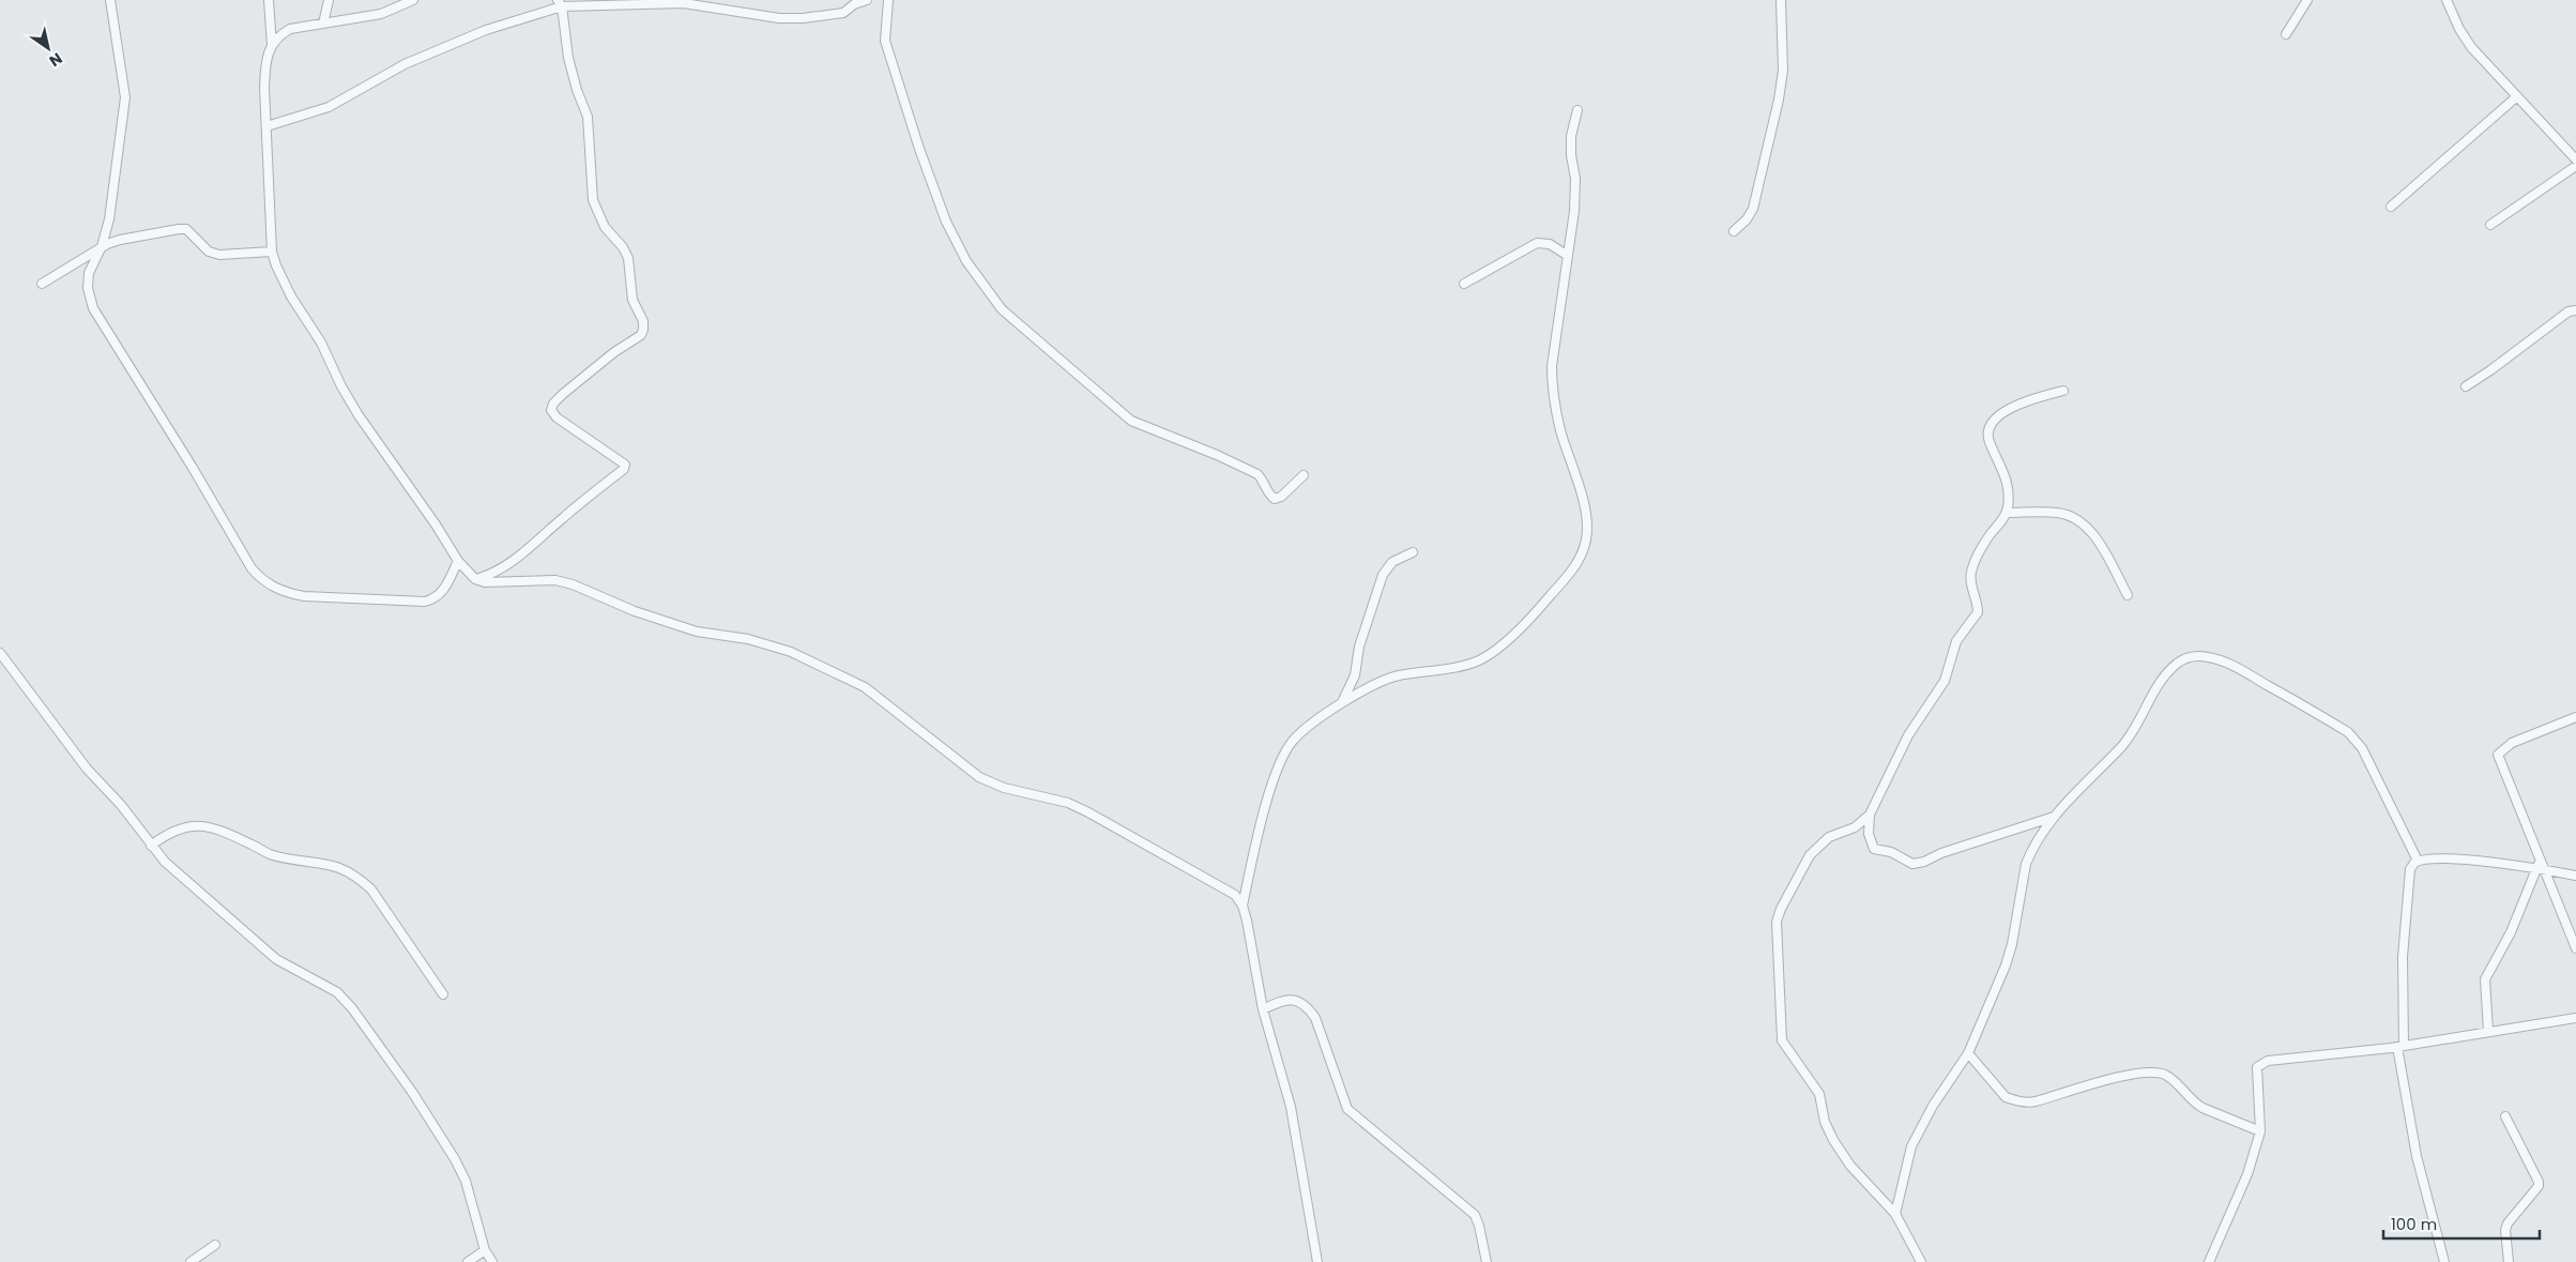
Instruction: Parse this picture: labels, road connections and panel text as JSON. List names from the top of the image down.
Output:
{
  "scale_bar": "100 m",
  "north": "bottom right"
}
